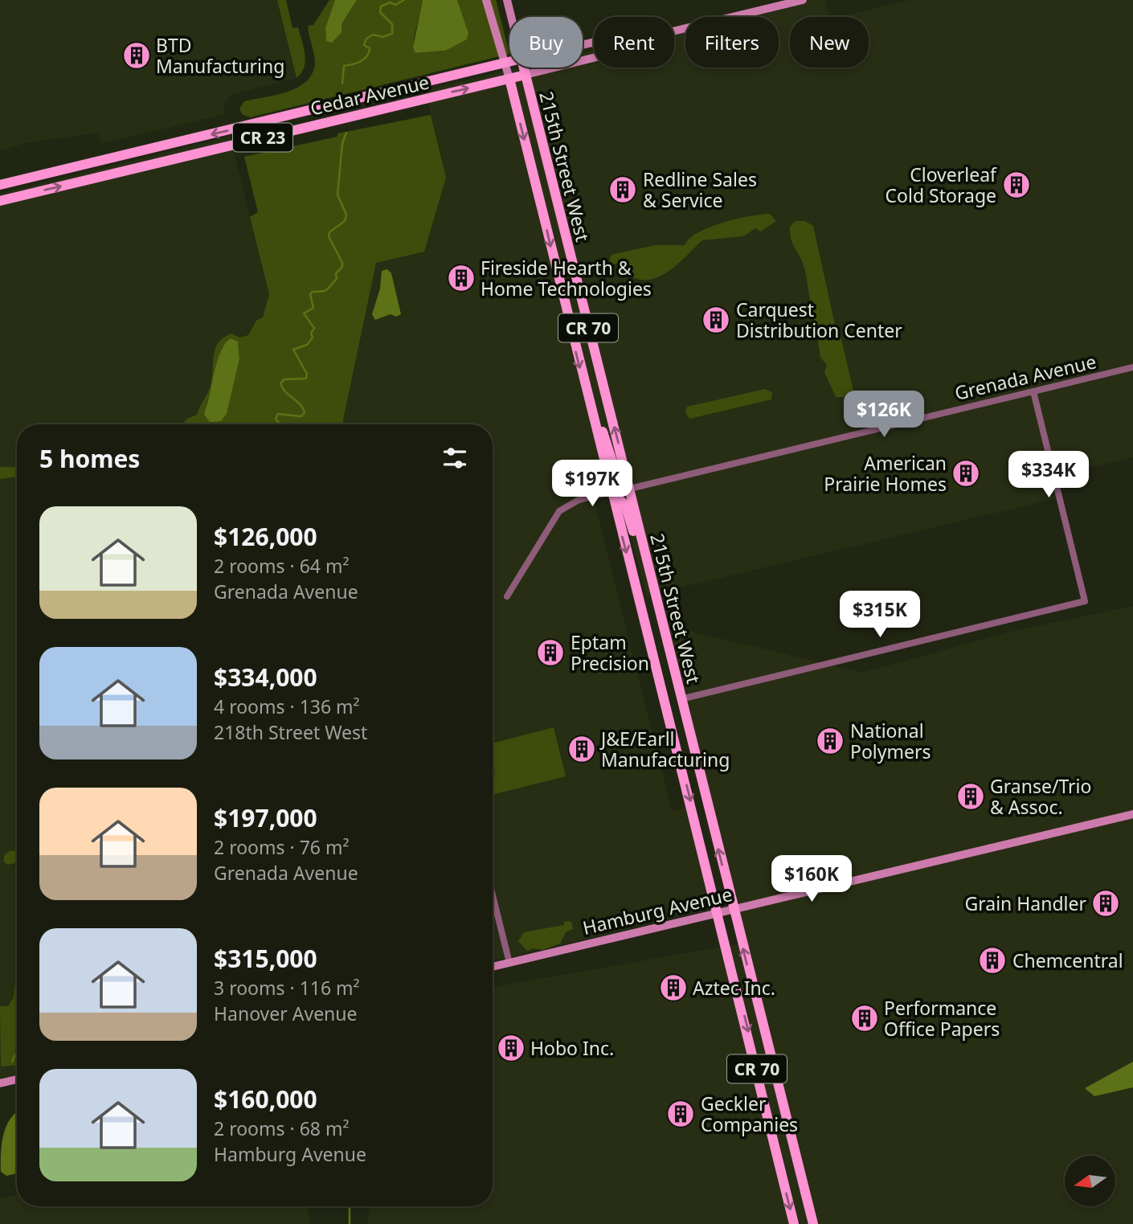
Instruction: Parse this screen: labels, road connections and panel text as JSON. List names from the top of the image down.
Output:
{
  "streets": {
    "main road": [
      "Cedar Avenue",
      "CR 23",
      "215th Street West",
      "CR 70"
    ],
    "street": ["Grenada Avenue", "Hamburg Avenue"]
  },
  "crossings": [
    ["Cedar Avenue", "215th Street West"],
    ["215th Street West", "Grenada Avenue"],
    ["215th Street West", "Hamburg Avenue"]
  ],
  "places": {
    "building": [
      "BTD Manufacturing",
      "Cloverleaf Cold Storage",
      "Redline Sales & Service",
      "Fireside Hearth & Home Technologies",
      "Carquest Distribution Center",
      "American Prairie Homes",
      "Eptam Precision",
      "National Polymers",
      "J&E/Earll Manufacturing",
      "Granse/Trio & Assoc.",
      "Grain Handler",
      "Chemcentral",
      "Aztec Inc.",
      "Performance Office Papers",
      "Hobo Inc.",
      "Geckler Companies"
    ]
  },
  "north": "left",
  "page": {
    "chip": [
      "Buy",
      "Rent",
      "Filters",
      "New"
    ],
    "price": [
      "$126K",
      "$334K",
      "$197K",
      "$315K",
      "$160K"
    ],
    "heading": "5 homes",
    "list": [
      {
        "name": "$126,000",
        "note": "2 rooms · 64 m² · Grenada Avenue"
      },
      {
        "name": "$334,000",
        "note": "4 rooms · 136 m² · 218th Street West"
      },
      {
        "name": "$197,000",
        "note": "2 rooms · 76 m² · Grenada Avenue"
      },
      {
        "name": "$315,000",
        "note": "3 rooms · 116 m² · Hanover Avenue"
      },
      {
        "name": "$160,000",
        "note": "2 rooms · 68 m² · Hamburg Avenue"
      }
    ]
  }
}
